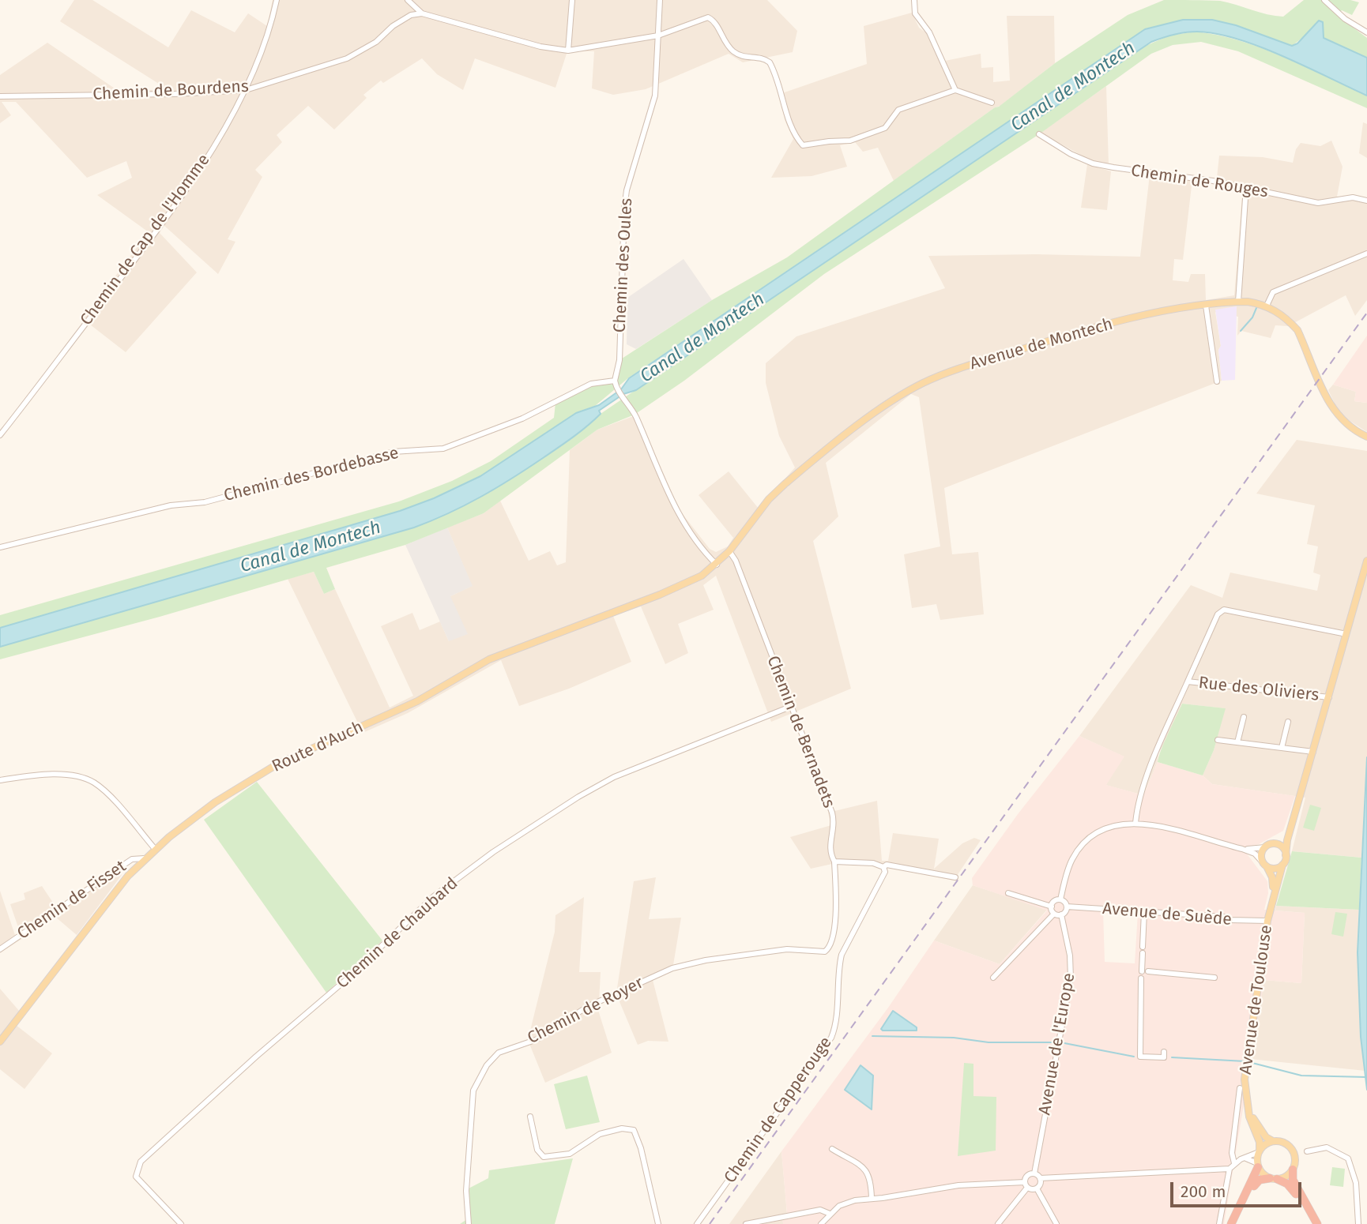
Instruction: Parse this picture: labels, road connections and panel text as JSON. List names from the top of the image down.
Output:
{
  "streets": {
    "main road": ["Avenue de Montech", "Route d'Auch", "Avenue de Toulouse"],
    "street": [
      "Chemin de Bourdens",
      "Chemin de Rouges",
      "Chemin de Cap de l'Homme",
      "Chemin des Oules",
      "Chemin des Bordebasse",
      "Rue des Oliviers",
      "Chemin de Bernadets",
      "Chemin de Fisset",
      "Avenue de Suède",
      "Chemin de Chaubard",
      "Chemin de Royer",
      "Avenue de l'Europe",
      "Chemin de Capperouge"
    ]
  },
  "crossings": [
    ["Chemin de Bourdens", "Chemin de Cap de l'Homme"],
    ["Chemin des Oules", "Avenue de Montech"],
    ["Chemin des Oules", "Chemin des Bordebasse"],
    ["Chemin des Oules", "Route d'Auch"],
    ["Avenue de Montech", "Chemin de Bernadets"],
    ["Avenue de Montech", "Route d'Auch"],
    ["Chemin de Bernadets", "Chemin de Chaubard"],
    ["Chemin de Bernadets", "Chemin de Royer"],
    ["Route d'Auch", "Chemin de Fisset"],
    ["Avenue de Suède", "Avenue de Toulouse"],
    ["Avenue de Suède", "Avenue de l'Europe"]
  ],
  "water": ["Canal de Montech"],
  "scale_bar": "200 m"
}
